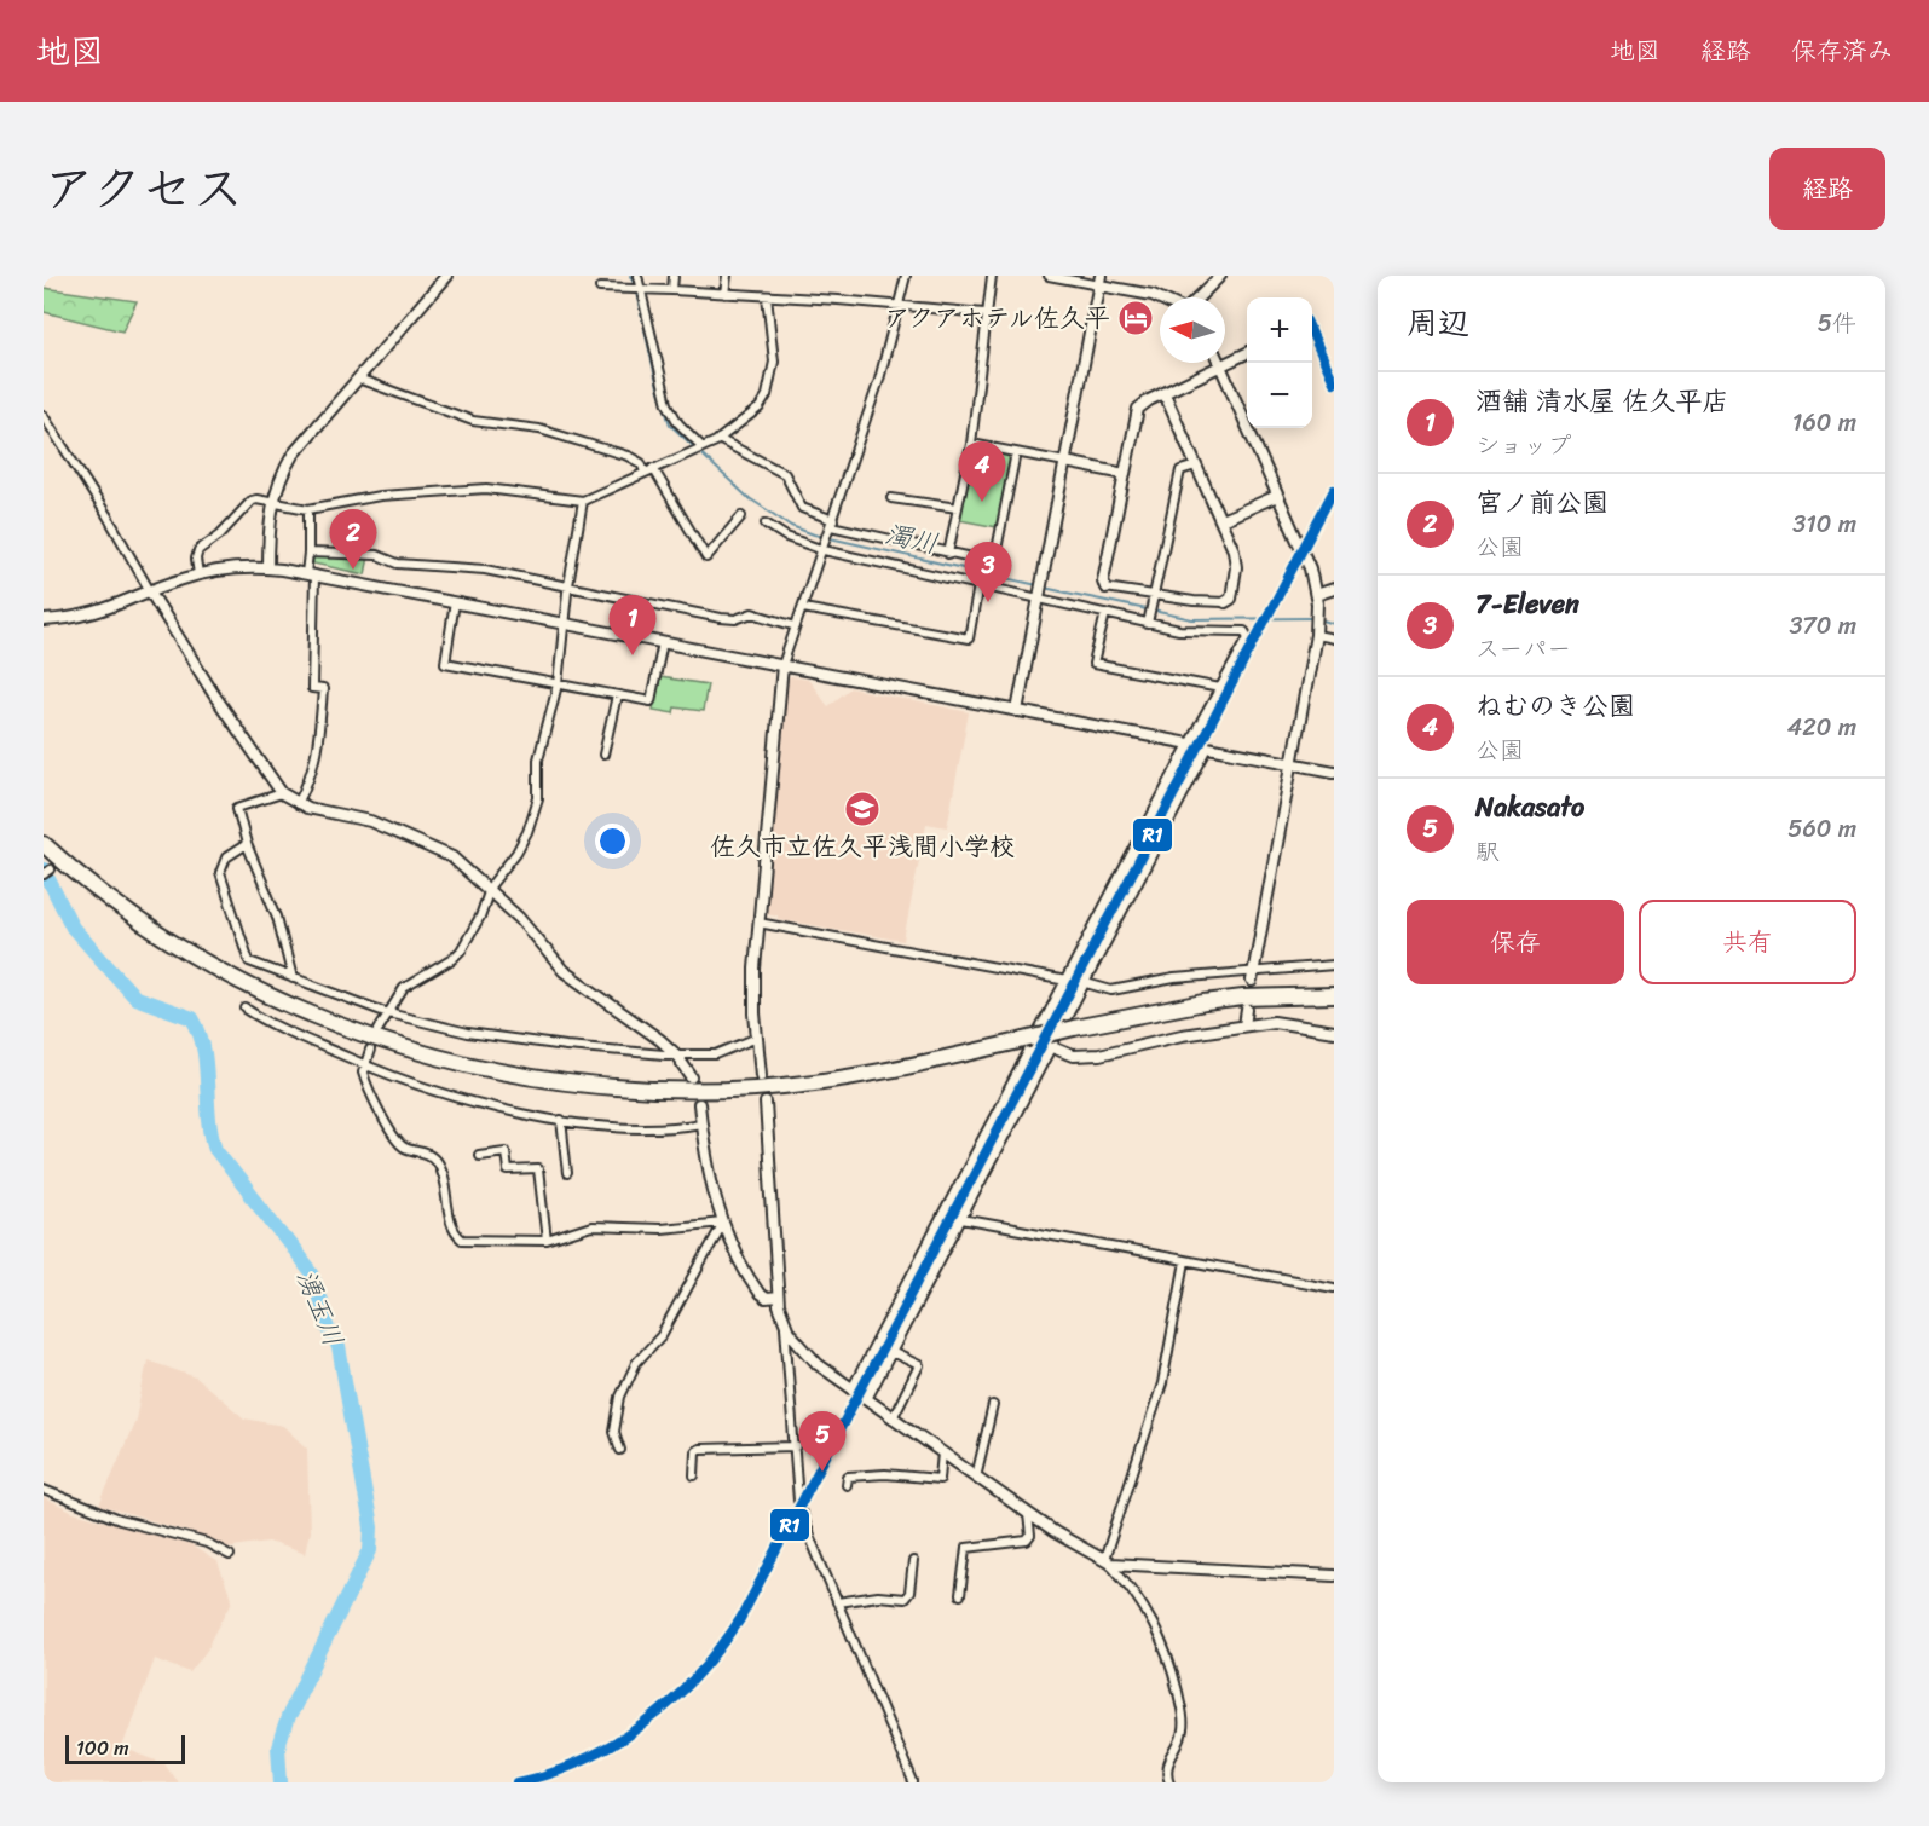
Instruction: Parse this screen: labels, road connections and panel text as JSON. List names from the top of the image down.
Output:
{
  "water": ["濁川", "湧玉川"],
  "places": {
    "hotel": ["アクアホテル佐久平"],
    "school or university": ["佐久市立佐久平浅間小学校"]
  },
  "lines": ["transit line R1"],
  "scale_bar": "100 m",
  "north": "left",
  "page": {
    "header": "地図",
    "nav": ["地図", "経路", "保存済み"],
    "title": "アクセス",
    "buttons": [
      "経路",
      ["保存", "共有"]
    ],
    "heading": ["周辺", "5件"],
    "map_buttons": ["+", "−"],
    "list": [
      {
        "mark": "1",
        "name": "酒舗 清水屋 佐久平店",
        "note": "ショップ",
        "value": "160 m"
      },
      {
        "mark": "2",
        "name": "宮ノ前公園",
        "note": "公園",
        "value": "310 m"
      },
      {
        "mark": "3",
        "name": "7-Eleven",
        "note": "スーパー",
        "value": "370 m"
      },
      {
        "mark": "4",
        "name": "ねむのき公園",
        "note": "公園",
        "value": "420 m"
      },
      {
        "mark": "5",
        "name": "Nakasato",
        "note": "駅",
        "value": "560 m"
      }
    ],
    "pins": [
      "4",
      "2",
      "3",
      "1",
      "5"
    ],
    "scale": "100 m"
  }
}
